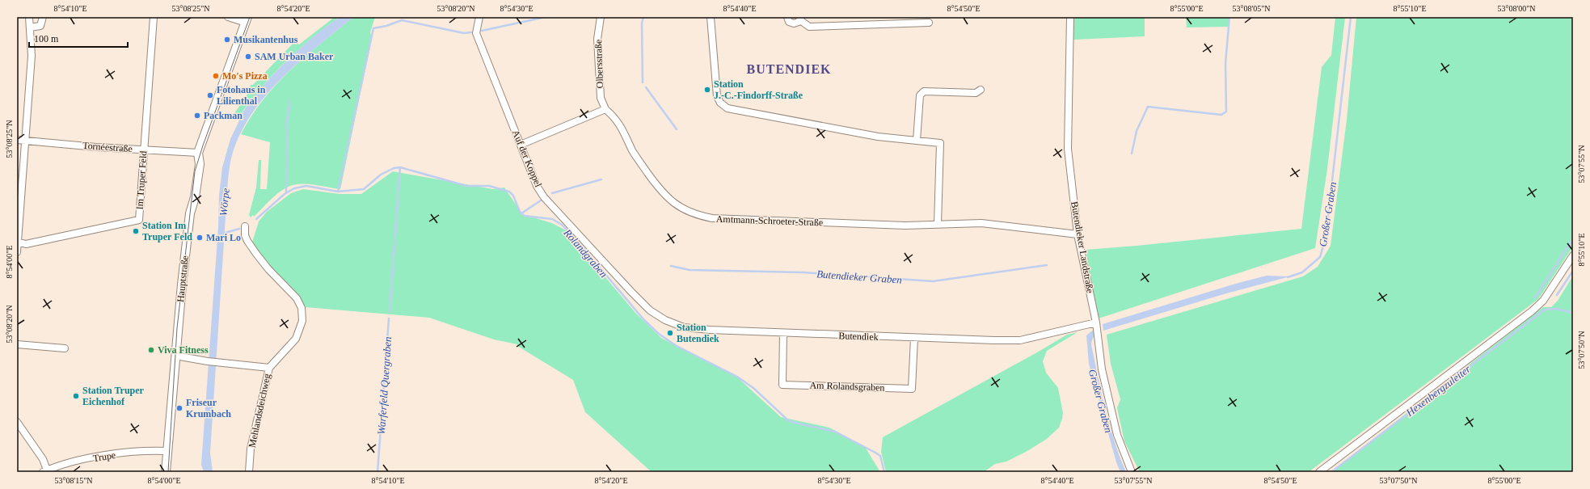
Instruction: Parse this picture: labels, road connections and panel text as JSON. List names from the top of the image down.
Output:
{
  "streets": {
    "street": [
      "Olbersstraße",
      "Tornéestraße",
      "Auf der Koppel",
      "Im Truper Feld",
      "Amtmann-Schroeter-Straße",
      "Butendieker Landstraße",
      "Hauptstraße",
      "Butendiek",
      "Am Rolandsgraben",
      "Mehlandsdeichweg",
      "Trupe"
    ]
  },
  "crossings": [
    ["Olbersstraße", "Amtmann-Schroeter-Straße"],
    ["Tornéestraße", "Im Truper Feld"],
    ["Tornéestraße", "Hauptstraße"],
    ["Auf der Koppel", "Butendiek"],
    ["Amtmann-Schroeter-Straße", "Butendieker Landstraße"],
    ["Butendieker Landstraße", "Butendiek"],
    ["Hauptstraße", "Trupe"],
    ["Butendiek", "Am Rolandsgraben"]
  ],
  "districts": ["BUTENDIEK"],
  "water": [
    "Wörpe",
    "Großer Graben",
    "Rolandgraben",
    "Butendieker Graben",
    "Warferfeld Quergraben",
    "Hexenbergzuleiter"
  ],
  "places": [
    "Musikantenhus",
    "SAM Urban Baker",
    "Mo's Pizza",
    "Station J.-C.-Findorff-Straße",
    "Fotohaus in Lilienthal",
    "Packman",
    "Station Im Truper Feld",
    "Mari Lo",
    "Station Butendiek",
    "Viva Fitness",
    "Station Truper Eichenhof",
    "Friseur Krumbach"
  ],
  "scale_bar": "100 m",
  "coordinates": [
    "8°54'10\"E",
    "53°08'25\"N",
    "8°54'20\"E",
    "53°08'20\"N",
    "8°54'30\"E",
    "8°54'40\"E",
    "8°54'50\"E",
    "8°55'00\"E",
    "53°08'05\"N",
    "8°55'10\"E",
    "53°08'00\"N",
    "53°07'55\"N",
    "8°54'00\"E",
    "53°07'50\"N",
    "53°08'15\"N"
  ]
}
